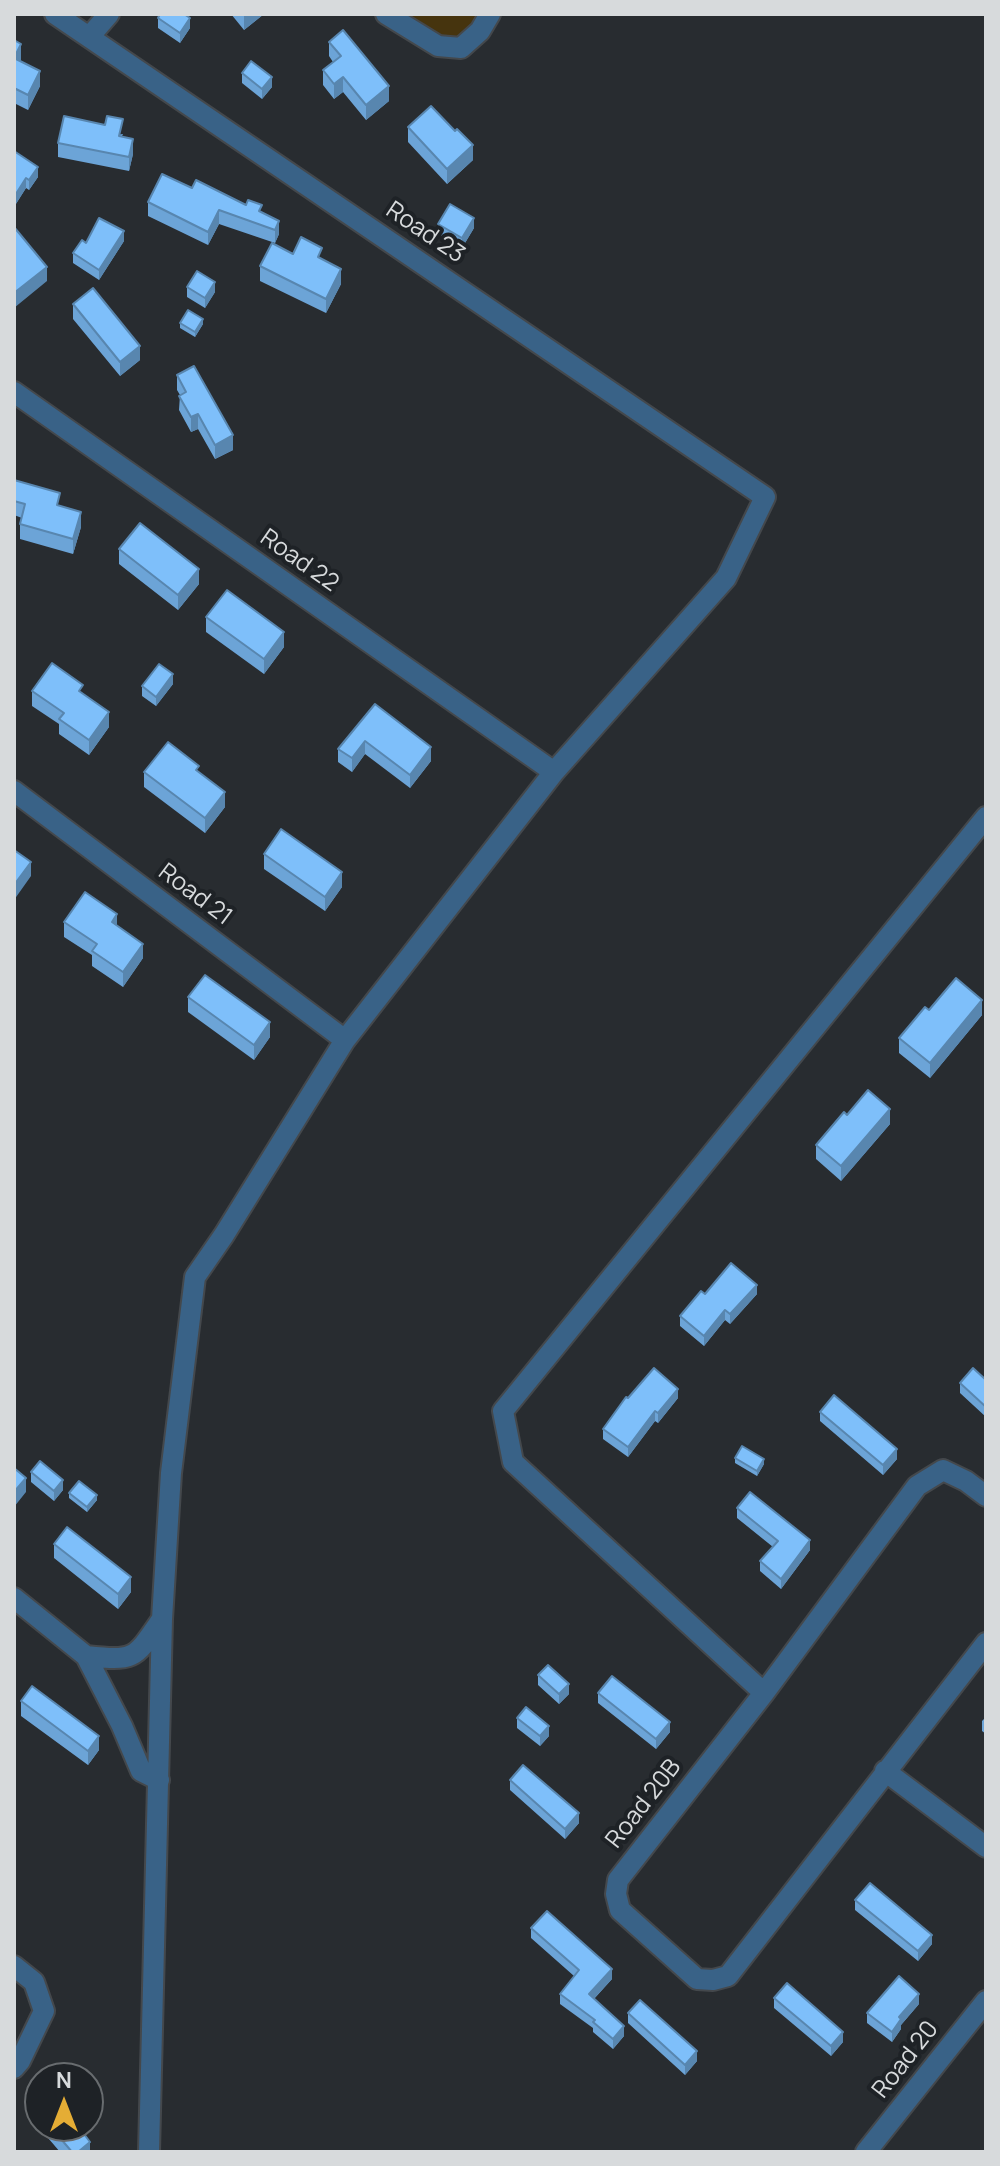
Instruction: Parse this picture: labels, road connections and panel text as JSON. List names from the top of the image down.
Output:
{
  "streets": {
    "street": [
      "Road 23",
      "Road 22",
      "Road 21",
      "Road 20B",
      "Road 20"
    ]
  },
  "crossings": [
    ["Road 23", "Road 22"]
  ],
  "north": "top"
}
